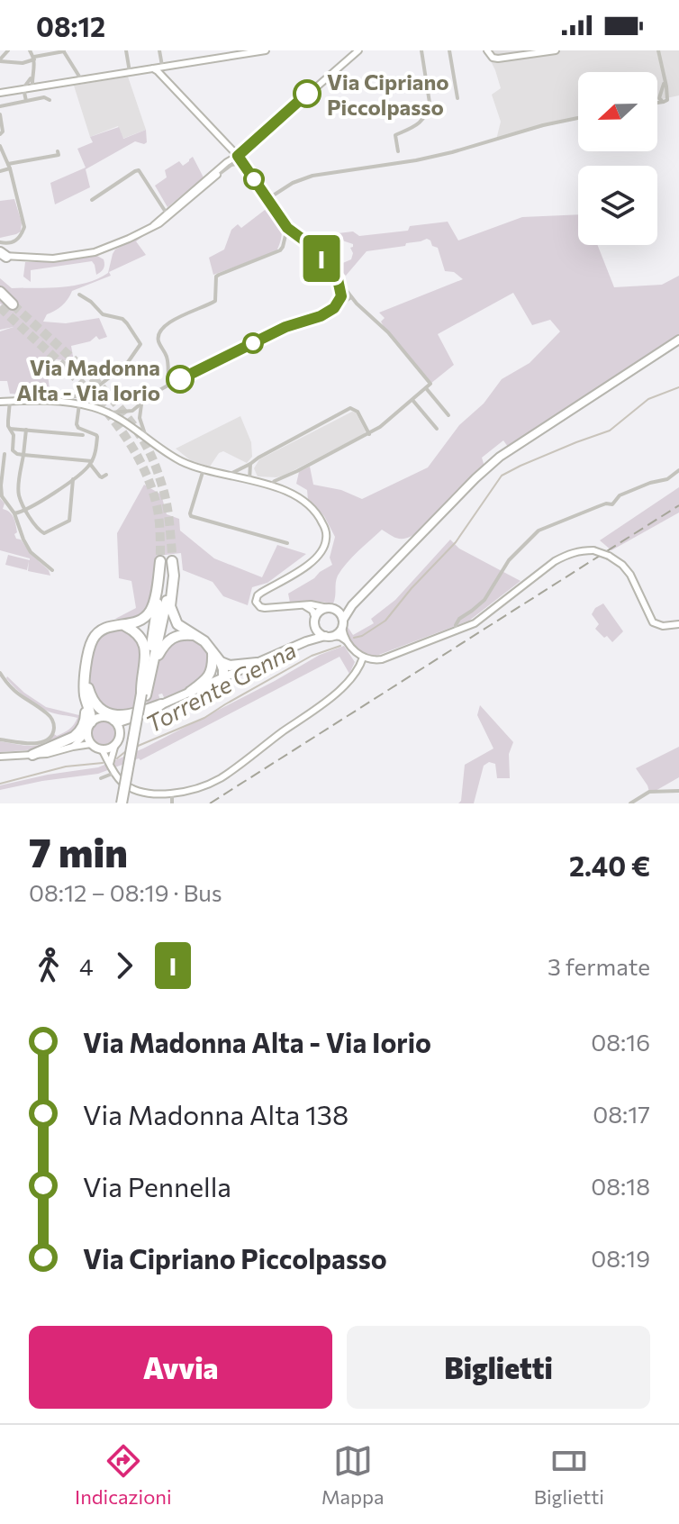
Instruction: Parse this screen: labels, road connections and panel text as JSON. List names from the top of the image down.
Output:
{
  "water": ["Torrente Genna"],
  "places": ["Via Cipriano Piccolpasso", "Via Madonna Alta - Via Iorio"],
  "lines": ["bus line I"],
  "north": "left",
  "page": {
    "status": "08:12",
    "on_map": "I",
    "heading": ["7 min", "08:12 – 08:19 · Bus", "2.40 €"],
    "legs": ["4", "I", "3 fermate"],
    "list": [
      {
        "name": "Via Madonna Alta - Via Iorio",
        "value": "08:16"
      },
      {
        "name": "Via Madonna Alta 138",
        "value": "08:17"
      },
      {
        "name": "Via Pennella",
        "value": "08:18"
      },
      {
        "name": "Via Cipriano Piccolpasso",
        "value": "08:19"
      }
    ],
    "buttons": ["Avvia", "Biglietti"],
    "tabs": ["Indicazioni", "Mappa", "Biglietti"]
  }
}
